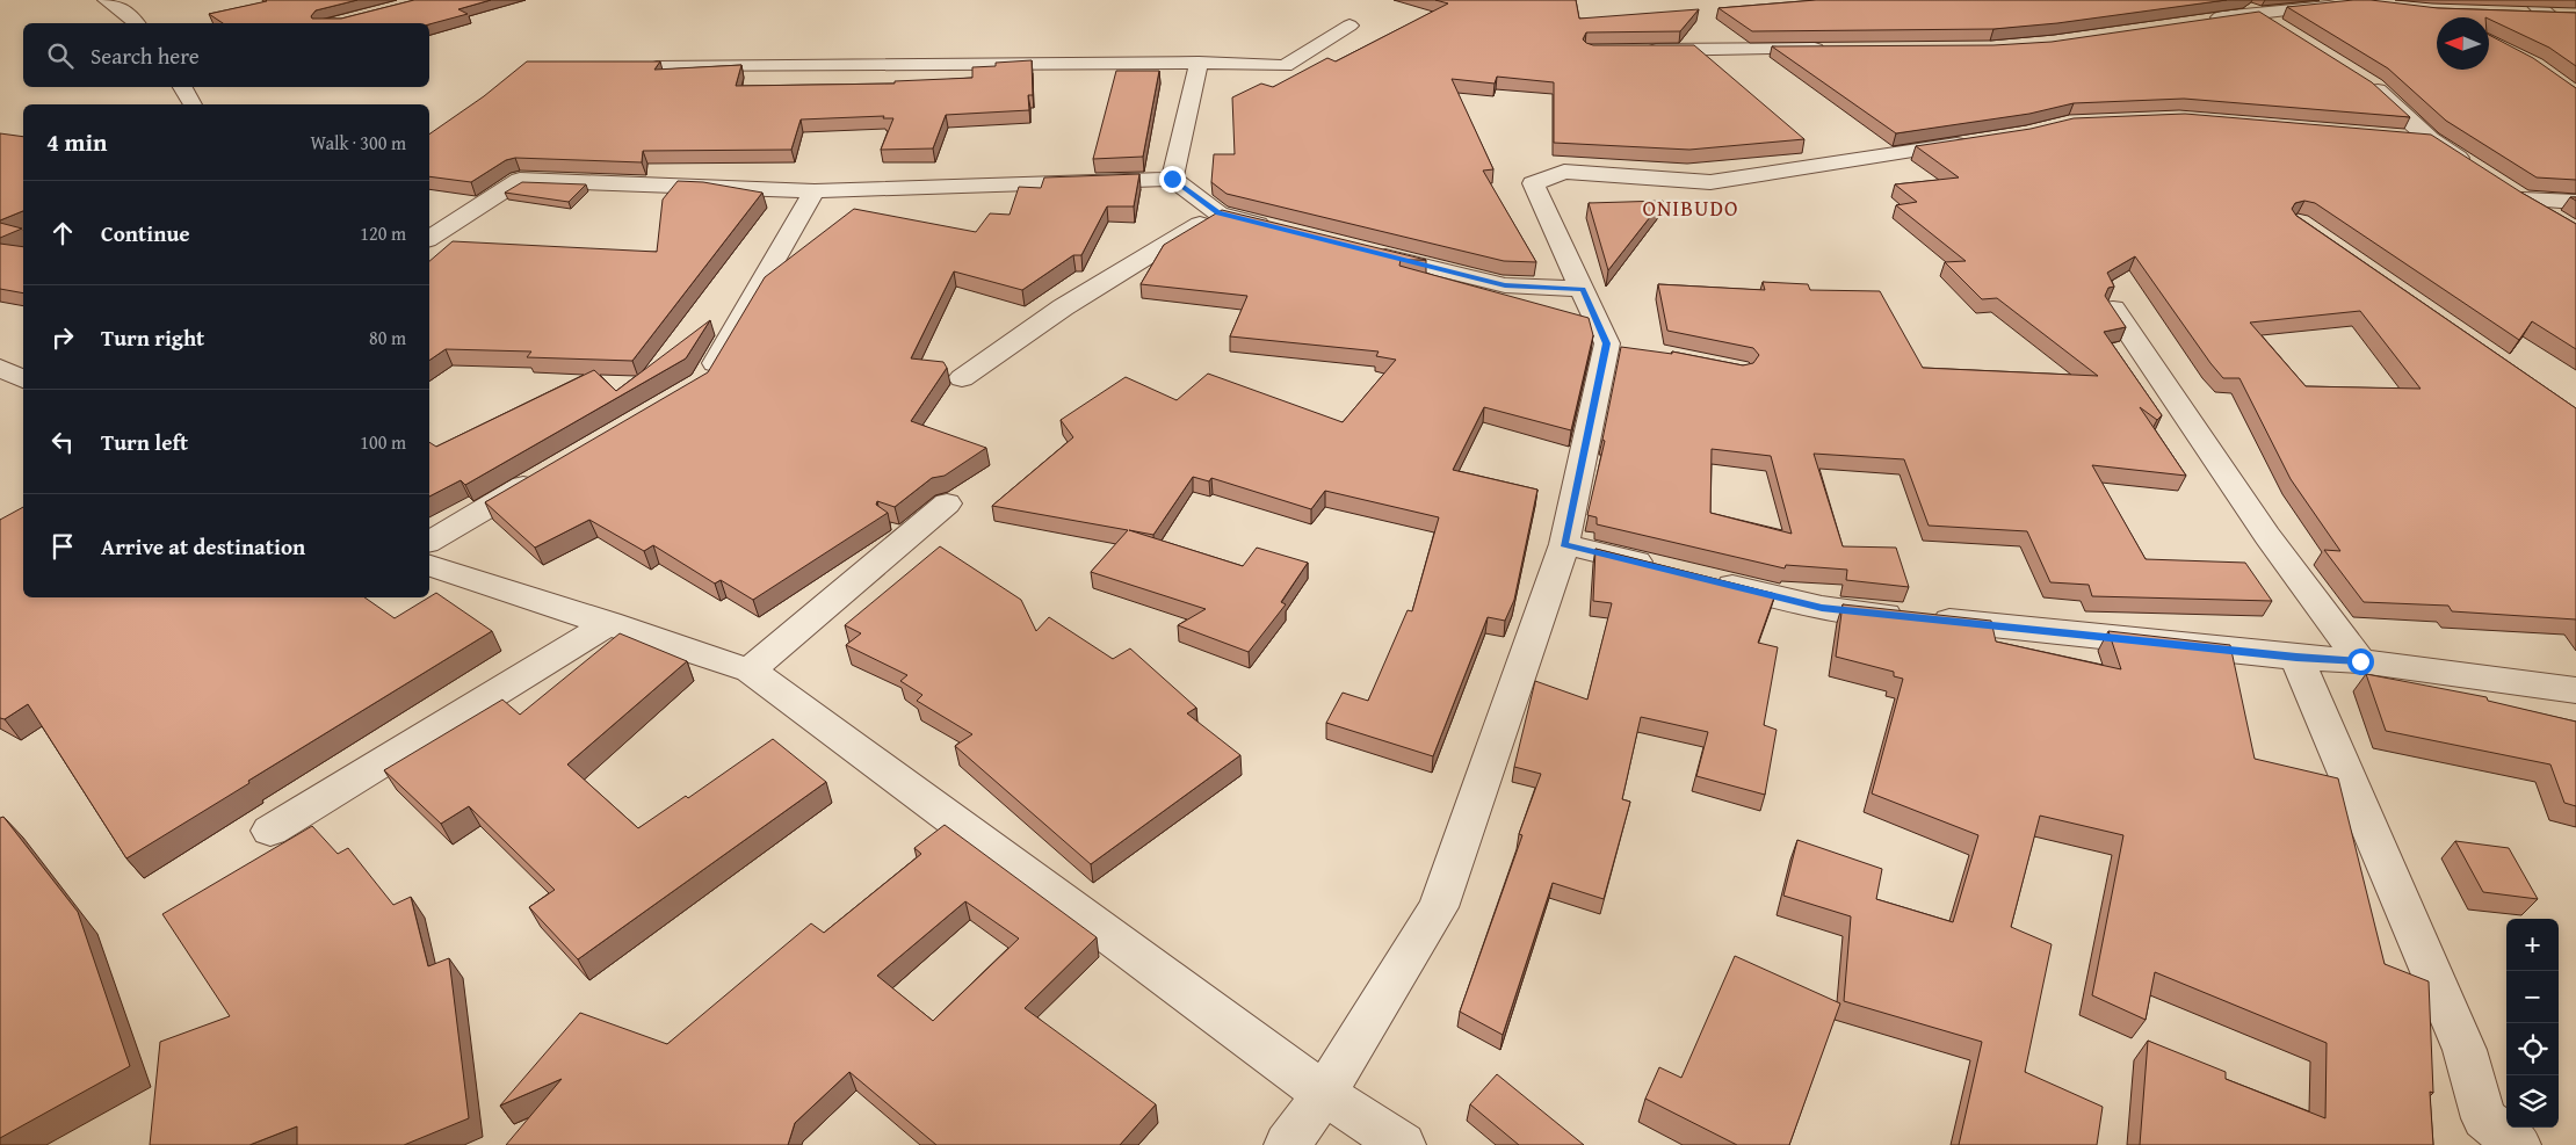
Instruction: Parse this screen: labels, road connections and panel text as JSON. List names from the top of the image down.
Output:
{
  "districts": ["ONIBUDO"],
  "north": "left",
  "page": {
    "search": "Search here",
    "heading": ["4 min", "Walk · 300 m"],
    "list": [
      ["Continue", "120 m"],
      ["Turn right", "80 m"],
      ["Turn left", "100 m"],
      "Arrive at destination"
    ],
    "map_buttons": ["+", "−"]
  }
}
